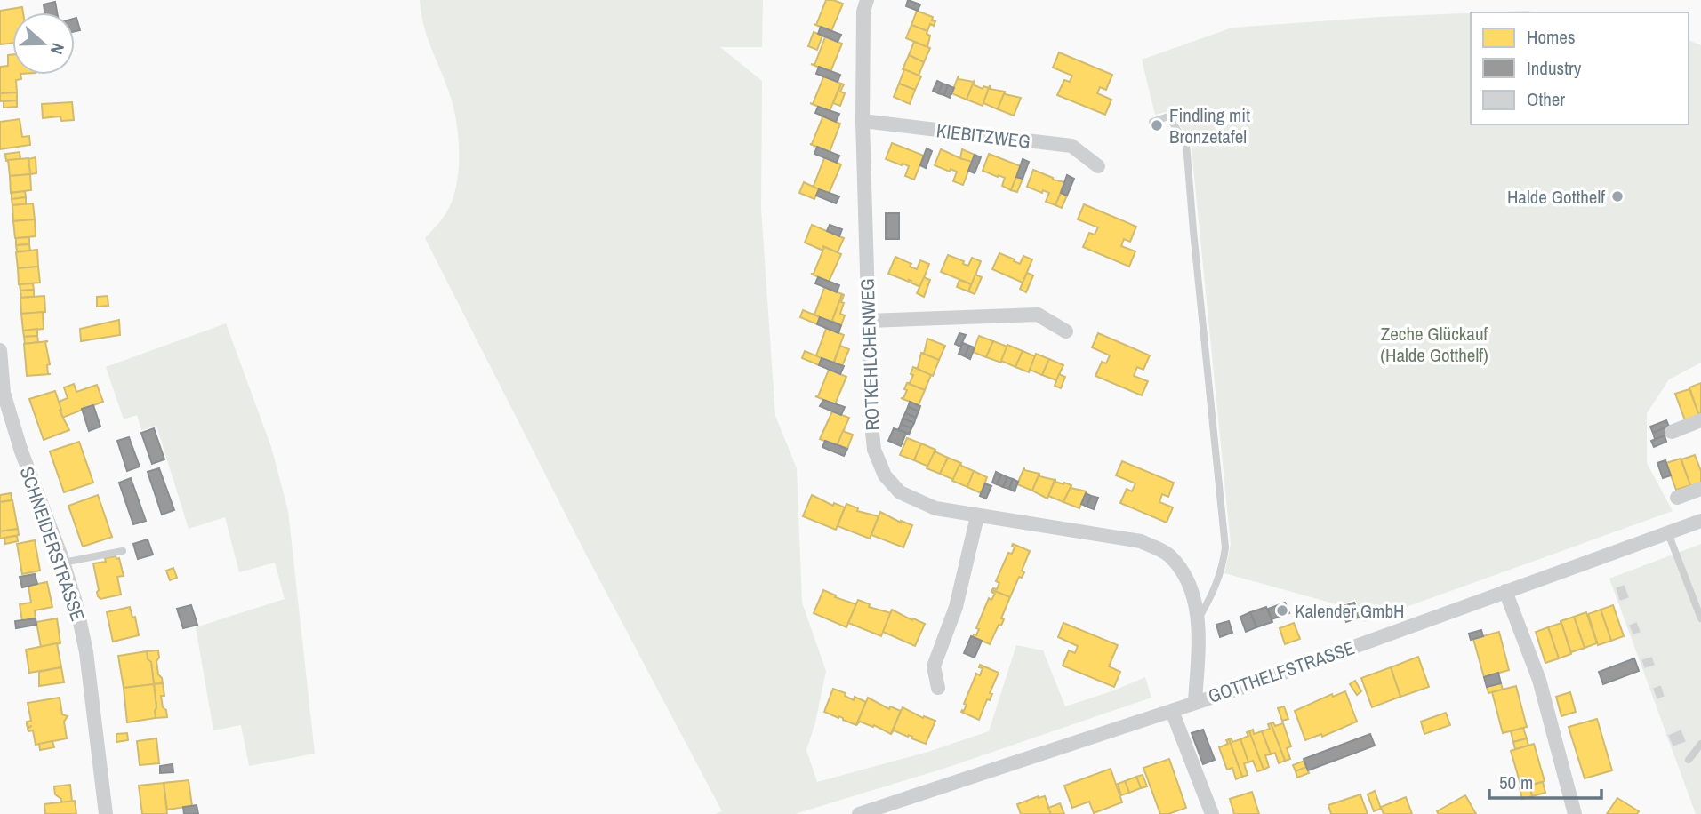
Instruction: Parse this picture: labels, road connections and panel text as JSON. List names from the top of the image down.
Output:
{
  "streets": {
    "street": [
      "KIEBITZWEG",
      "ROTKEHLCHENWEG",
      "SCHNEIDERSTRASSE",
      "GOTTHELFSTRASSE"
    ]
  },
  "crossings": [
    ["KIEBITZWEG", "ROTKEHLCHENWEG"],
    ["ROTKEHLCHENWEG", "GOTTHELFSTRASSE"]
  ],
  "parks": ["Zeche Glückauf (Halde Gotthelf)"],
  "places": ["Findling mit Bronzetafel", "Halde Gotthelf", "Kalender GmbH"],
  "legend": ["Homes", "Industry", "Other"],
  "scale_bar": "50 m",
  "north": "right"
}
